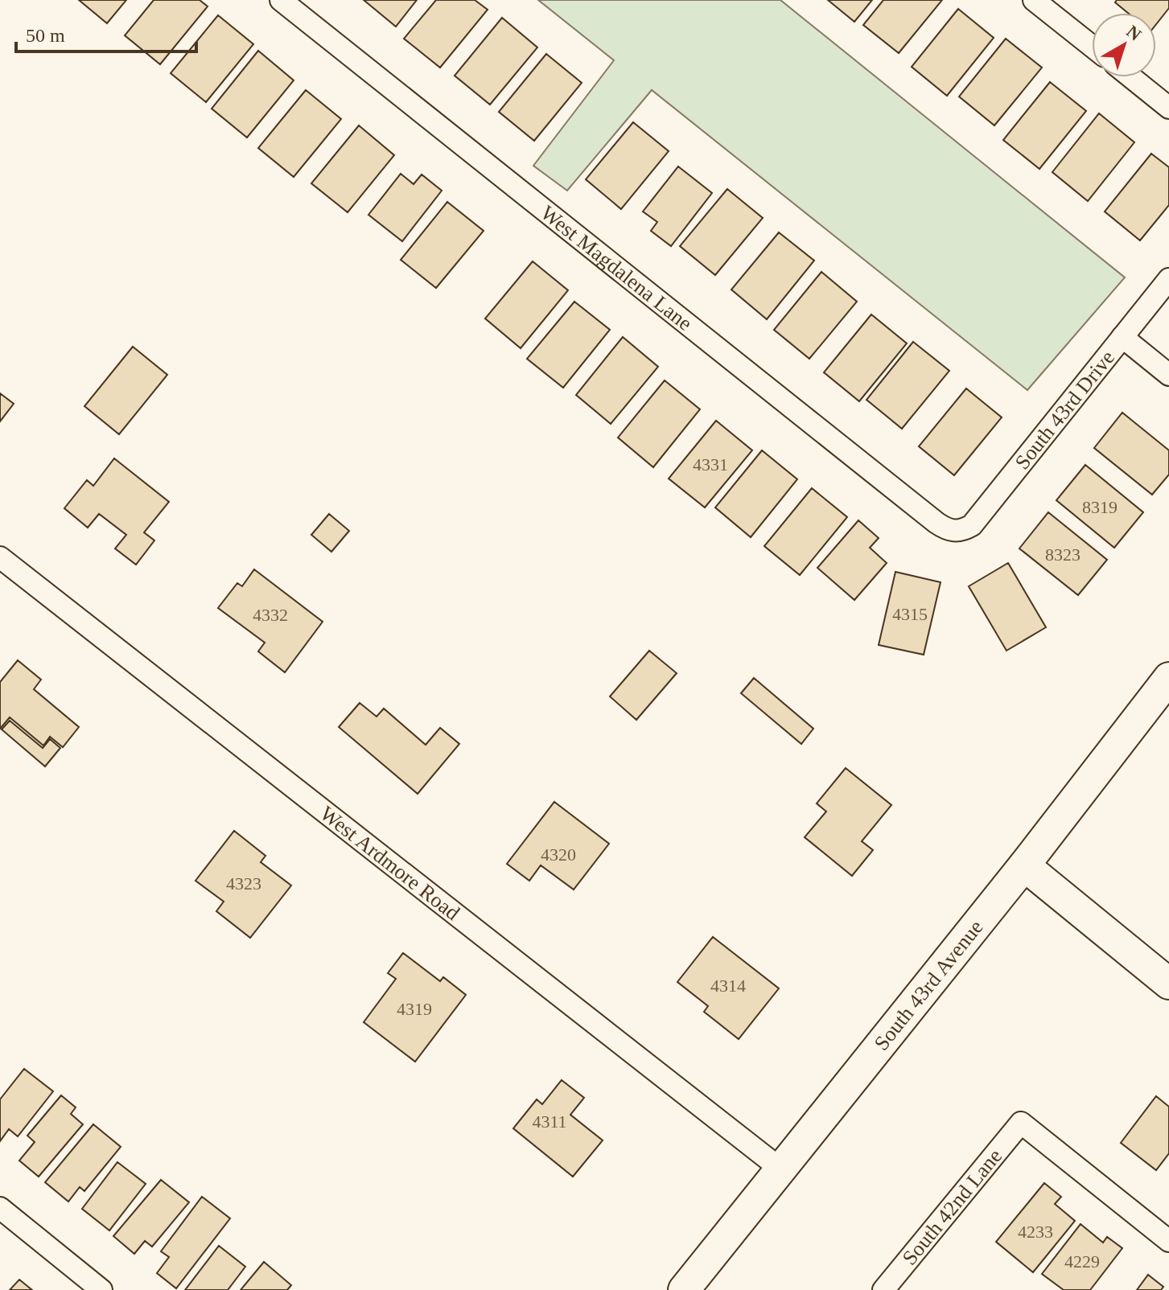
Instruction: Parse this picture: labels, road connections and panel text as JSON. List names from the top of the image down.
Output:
{
  "streets": {
    "street": [
      "West Magdalena Lane",
      "South 43rd Drive",
      "West Ardmore Road",
      "South 43rd Avenue",
      "South 42nd Lane"
    ]
  },
  "crossings": [
    ["West Magdalena Lane", "South 43rd Drive"],
    ["West Ardmore Road", "South 43rd Avenue"]
  ],
  "house_numbers": [
    "4331",
    "8319",
    "8323",
    "4315",
    "4332",
    "4320",
    "4323",
    "4314",
    "4319",
    "4311",
    "4233",
    "4229"
  ],
  "scale_bar": "50 m",
  "north": "top right"
}
